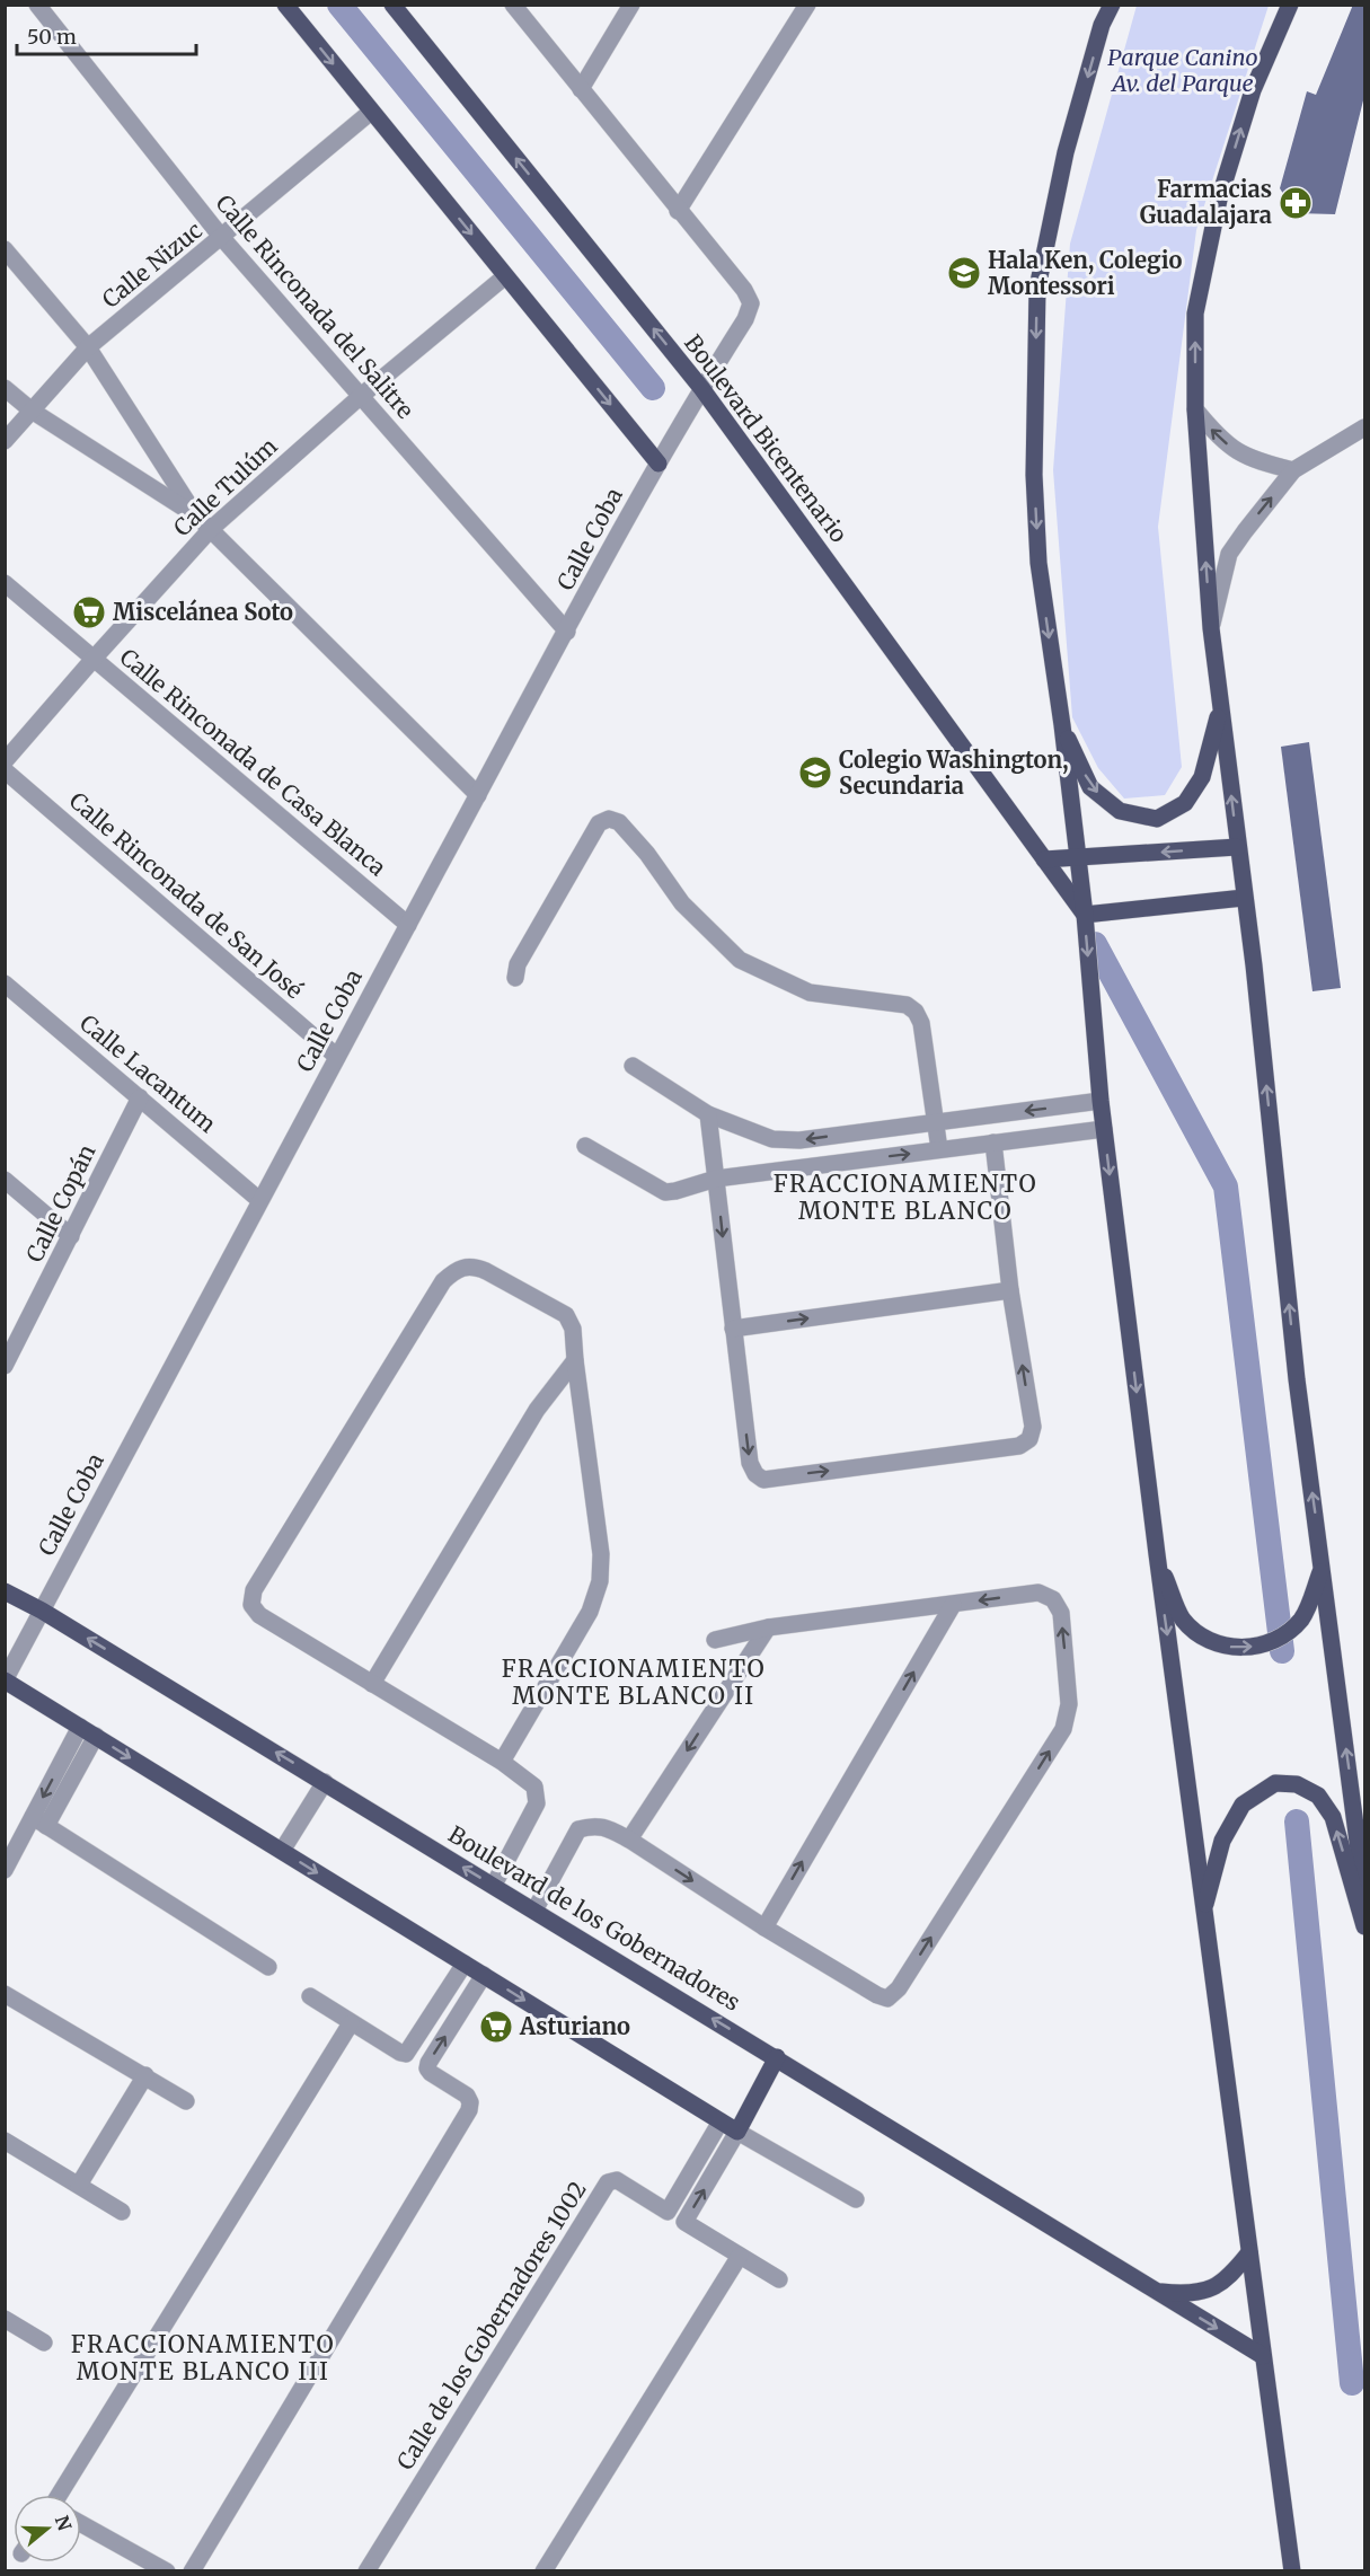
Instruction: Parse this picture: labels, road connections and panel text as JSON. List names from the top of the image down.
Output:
{
  "streets": {
    "main road": ["Boulevard Bicentenario", "Boulevard de los Gobernadores"],
    "street": [
      "Calle Nizuc",
      "Calle Rinconada del Salitre",
      "Calle Tulúm",
      "Calle Coba",
      "Calle Rinconada de Casa Blanca",
      "Calle Rinconada de San José",
      "Calle Lacantum",
      "Calle Copán",
      "Calle de los Gobernadores 1002"
    ]
  },
  "crossings": [
    ["Calle Nizuc", "Calle Rinconada del Salitre"],
    ["Calle Rinconada del Salitre", "Calle Tulúm"],
    ["Calle Rinconada del Salitre", "Calle Coba"],
    ["Boulevard Bicentenario", "Calle Coba"],
    ["Calle Tulúm", "Calle Rinconada de Casa Blanca"],
    ["Calle Coba", "Calle Rinconada de Casa Blanca"],
    ["Calle Coba", "Calle Rinconada de San José"],
    ["Calle Coba", "Calle Lacantum"],
    ["Calle Coba", "Boulevard de los Gobernadores"],
    ["Calle Lacantum", "Calle Copán"]
  ],
  "districts": ["FRACCIONAMIENTO MONTE BLANCO", "FRACCIONAMIENTO MONTE BLANCO II", "FRACCIONAMIENTO MONTE BLANCO III"],
  "parks": ["Parque Canino Av. del Parque"],
  "places": {
    "pharmacy": ["Farmacias Guadalajara"],
    "school or university": ["Hala Ken, Colegio Montessori", "Colegio Washington, Secundaria"],
    "supermarket": ["Miscelánea Soto", "Asturiano"]
  },
  "scale_bar": "50 m",
  "north": "right"
}
